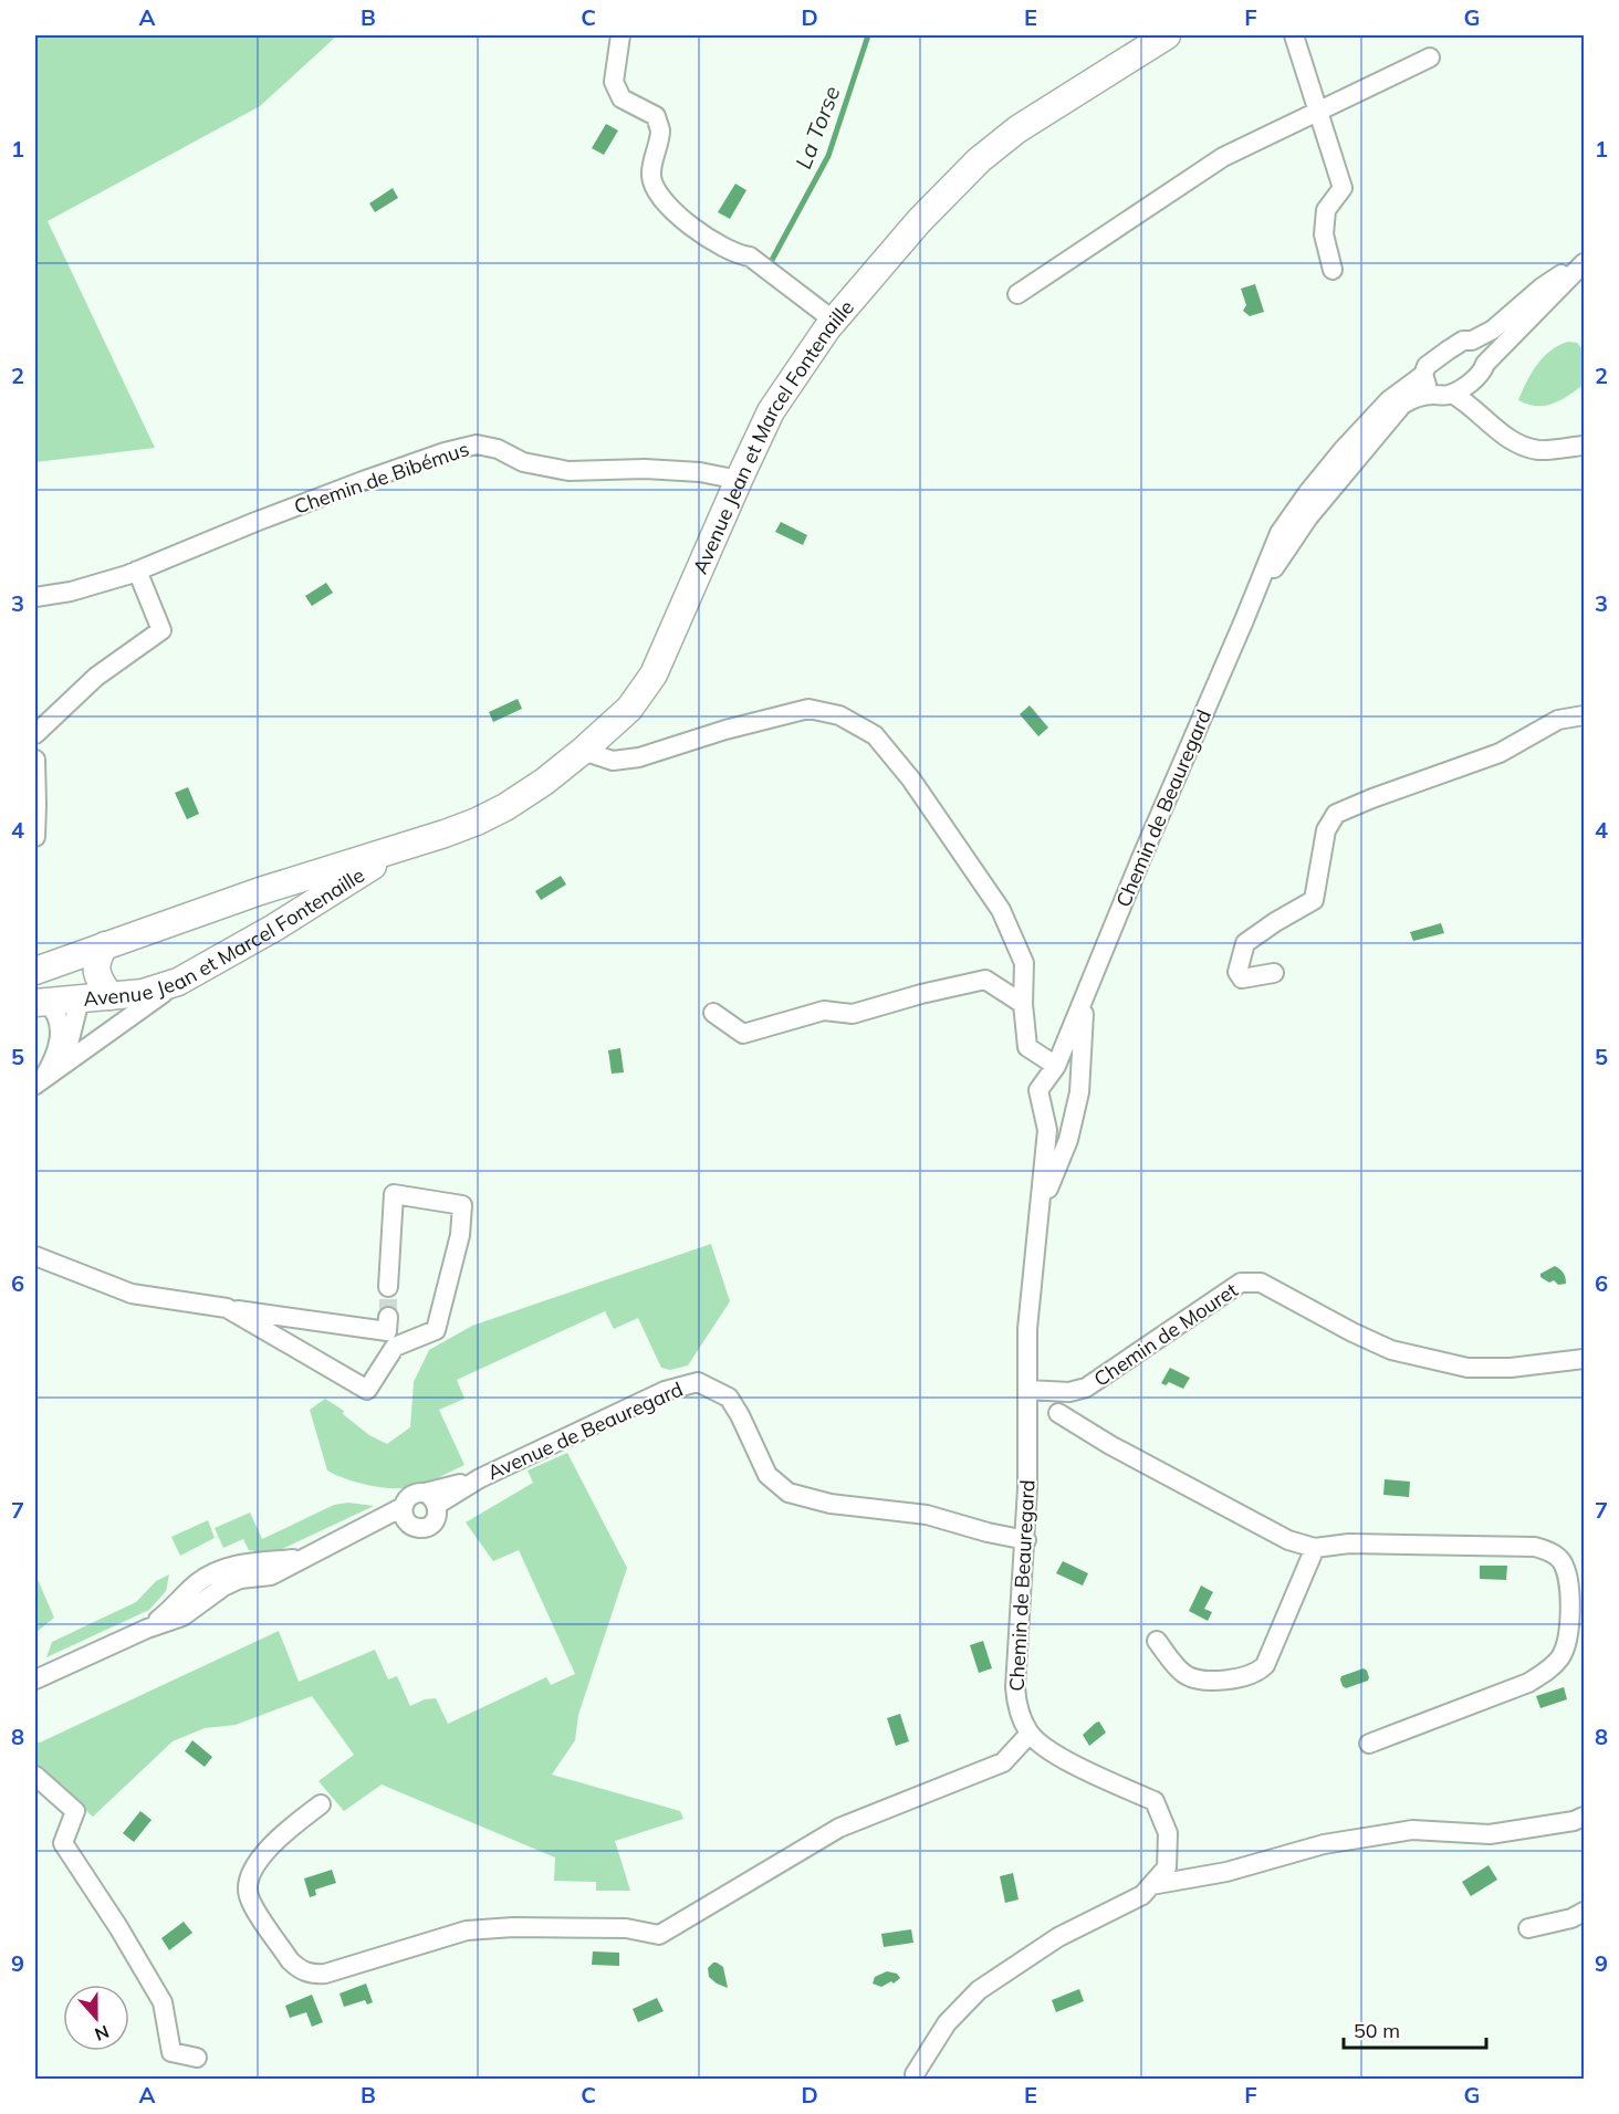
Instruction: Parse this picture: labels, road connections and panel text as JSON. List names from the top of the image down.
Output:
{
  "streets": {
    "main road": ["Avenue Jean et Marcel Fontenaille"],
    "street": [
      "Chemin de Bibémus",
      "Chemin de Beauregard",
      "Chemin de Mouret",
      "Avenue de Beauregard"
    ]
  },
  "crossings": [
    ["Avenue Jean et Marcel Fontenaille", "Chemin de Bibémus"],
    ["Chemin de Beauregard", "Chemin de Mouret"],
    ["Chemin de Beauregard", "Avenue de Beauregard"]
  ],
  "water": ["La Torse"],
  "scale_bar": "50 m",
  "north": "bottom",
  "grid": {
    "columns": [
      "A",
      "B",
      "C",
      "D",
      "E",
      "F",
      "G"
    ],
    "rows": [
      "1",
      "2",
      "3",
      "4",
      "5",
      "6",
      "7",
      "8",
      "9"
    ]
  }
}
